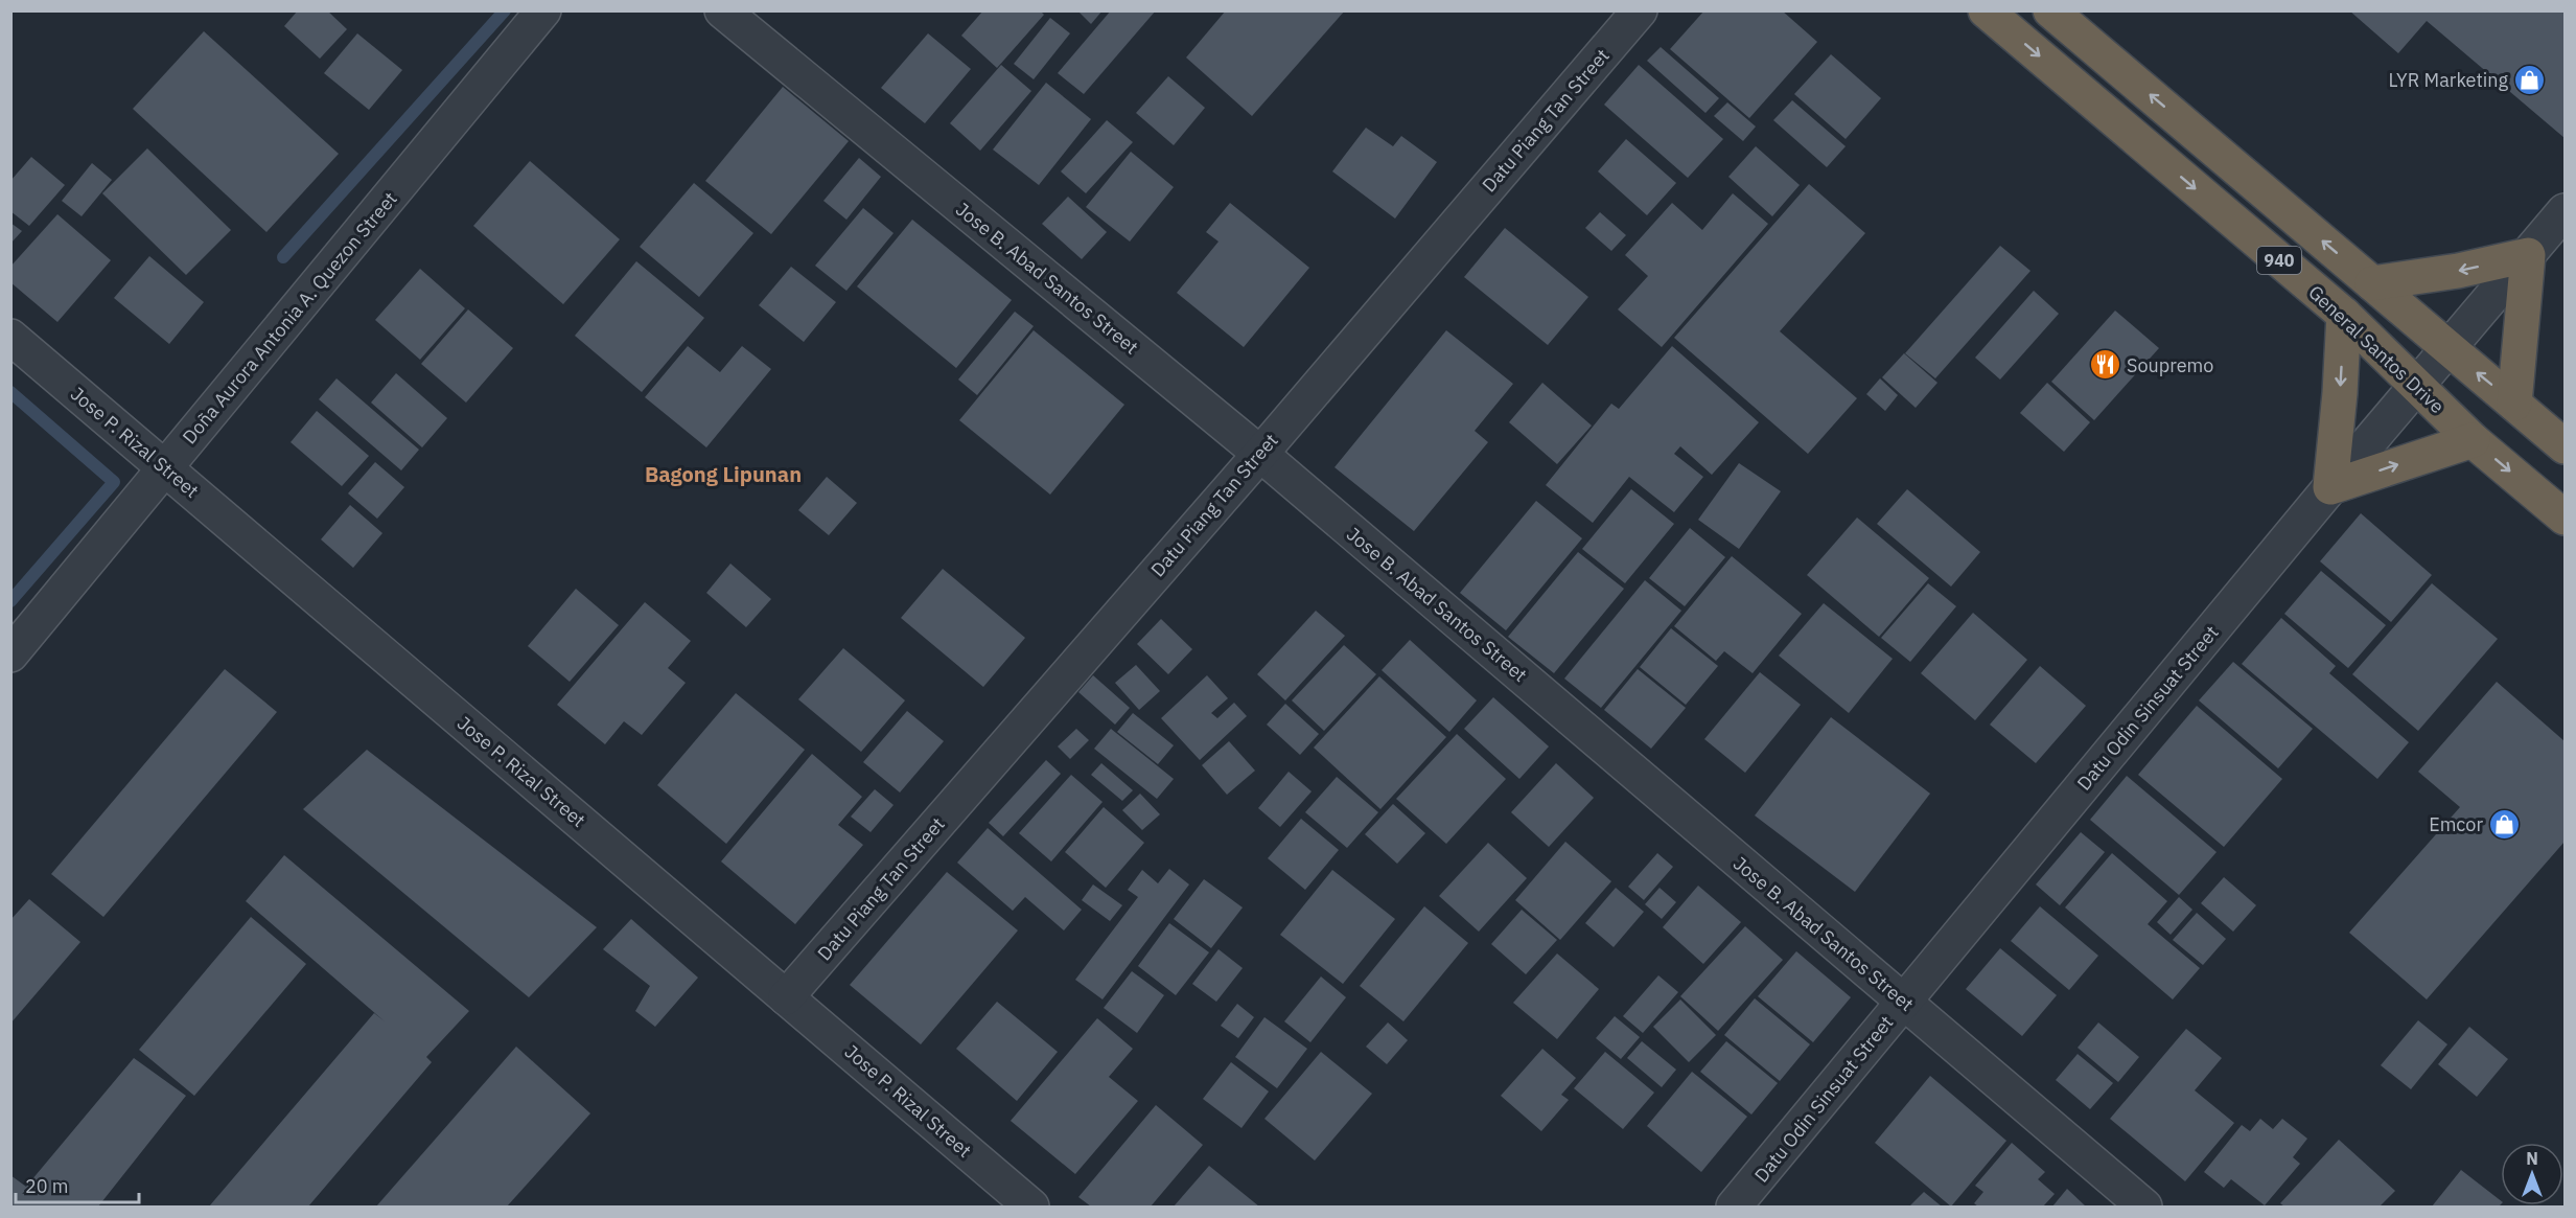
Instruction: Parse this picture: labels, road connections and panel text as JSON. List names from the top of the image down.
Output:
{
  "streets": {
    "highway": ["940", "General Santos Drive"],
    "street": [
      "Datu Piang Tan Street",
      "Jose B. Abad Santos Street",
      "Doña Aurora Antonia A. Quezon Street",
      "Jose P. Rizal Street",
      "Datu Odin Sinsuat Street"
    ]
  },
  "crossings": [
    ["Datu Piang Tan Street", "Jose B. Abad Santos Street"],
    ["Datu Piang Tan Street", "Jose P. Rizal Street"],
    ["940", "Datu Odin Sinsuat Street"],
    ["Jose B. Abad Santos Street", "Datu Odin Sinsuat Street"],
    ["Doña Aurora Antonia A. Quezon Street", "Jose P. Rizal Street"],
    ["General Santos Drive", "Datu Odin Sinsuat Street"]
  ],
  "districts": ["Bagong Lipunan"],
  "places": {
    "shop": ["LYR Marketing", "Emcor"],
    "restaurant": ["Soupremo"]
  },
  "scale_bar": "20 m",
  "north": "top"
}
